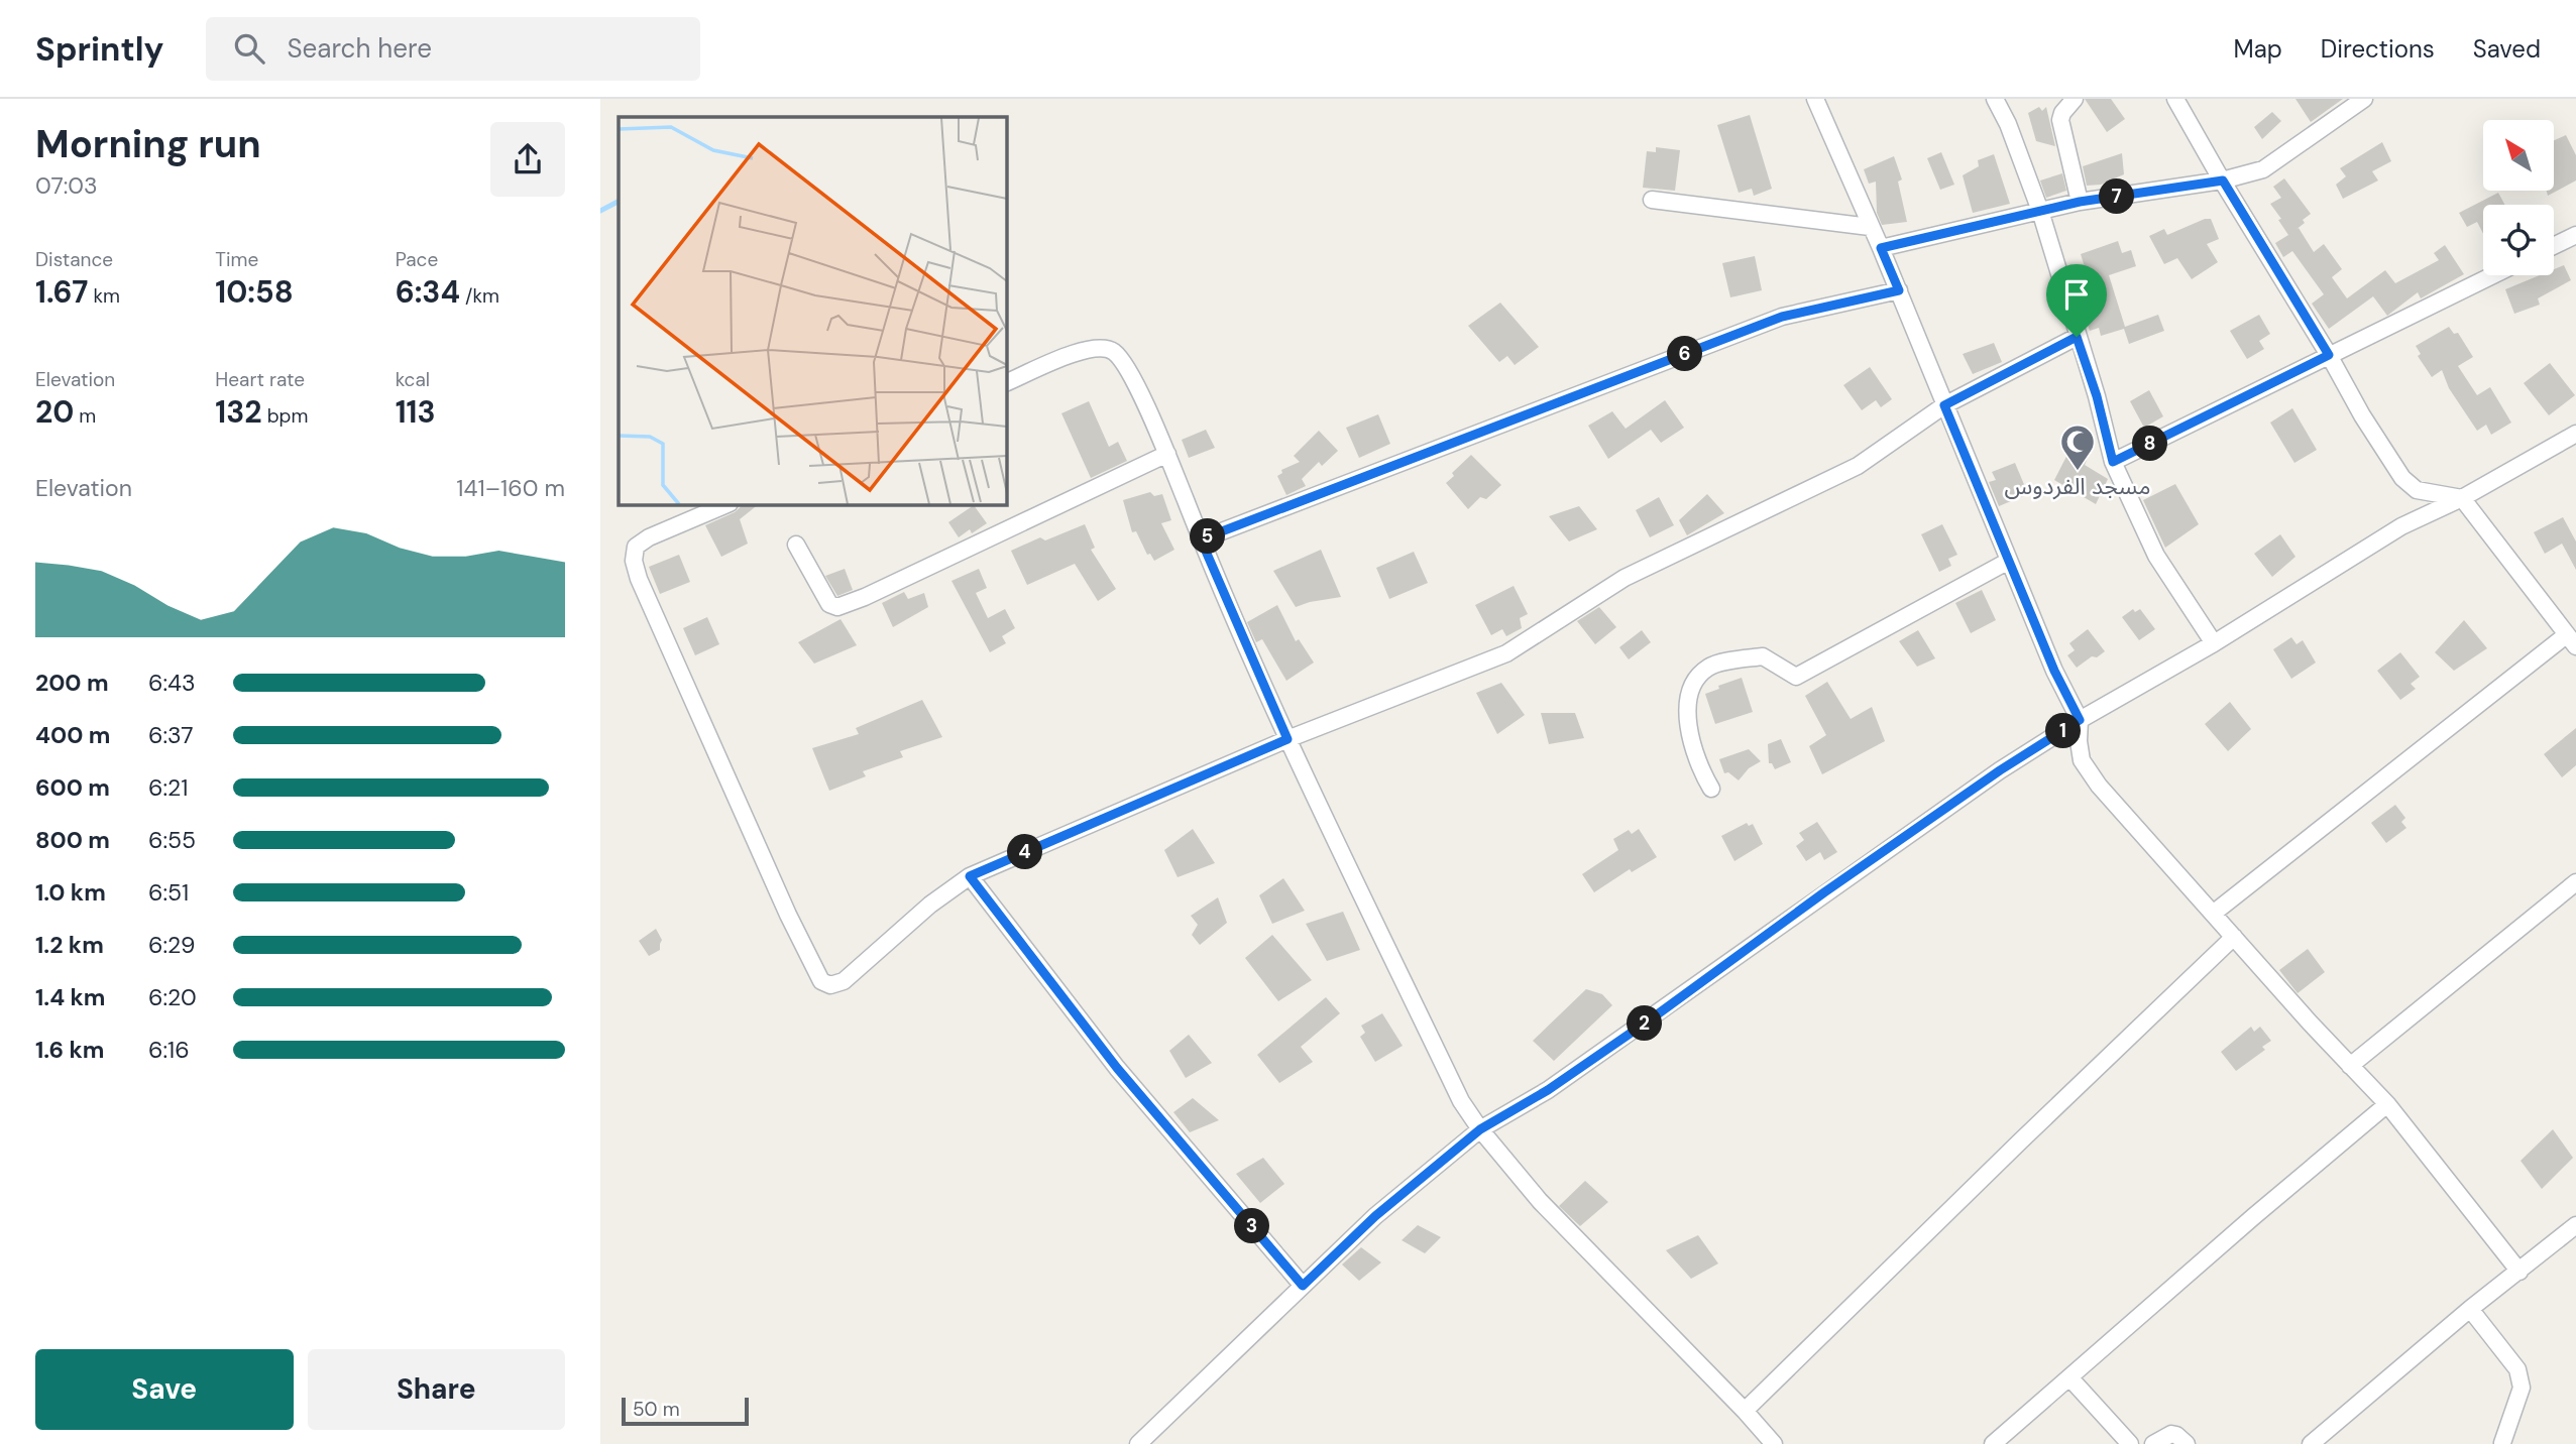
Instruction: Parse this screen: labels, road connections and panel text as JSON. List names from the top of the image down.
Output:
{
  "places": {
    "mosque": ["مسجد الفردوس"]
  },
  "scale_bar": "50 m",
  "north": "top left",
  "page": {
    "header": "Sprintly",
    "search": "Search here",
    "nav": ["Map", "Directions", "Saved"],
    "heading": ["Morning run", "07:03"],
    "pins": [
      "7",
      "6",
      "8",
      "5",
      "1",
      "4",
      "2",
      "3"
    ],
    "stats": [
      ["Distance", "1.67 km"],
      ["Time", "10:58"],
      ["Pace", "6:34 /km"],
      ["Elevation", "20 m"],
      ["Heart rate", "132 bpm"],
      ["kcal", "113"]
    ],
    "chart": ["Elevation", "141–160 m"],
    "list": [
      {
        "name": "200 m",
        "note": "6:43"
      },
      {
        "name": "400 m",
        "note": "6:37"
      },
      {
        "name": "600 m",
        "note": "6:21"
      },
      {
        "name": "800 m",
        "note": "6:55"
      },
      {
        "name": "1.0 km",
        "note": "6:51"
      },
      {
        "name": "1.2 km",
        "note": "6:29"
      },
      {
        "name": "1.4 km",
        "note": "6:20"
      },
      {
        "name": "1.6 km",
        "note": "6:16"
      }
    ],
    "buttons": ["Save", "Share"],
    "scale": "50 m"
  }
}
